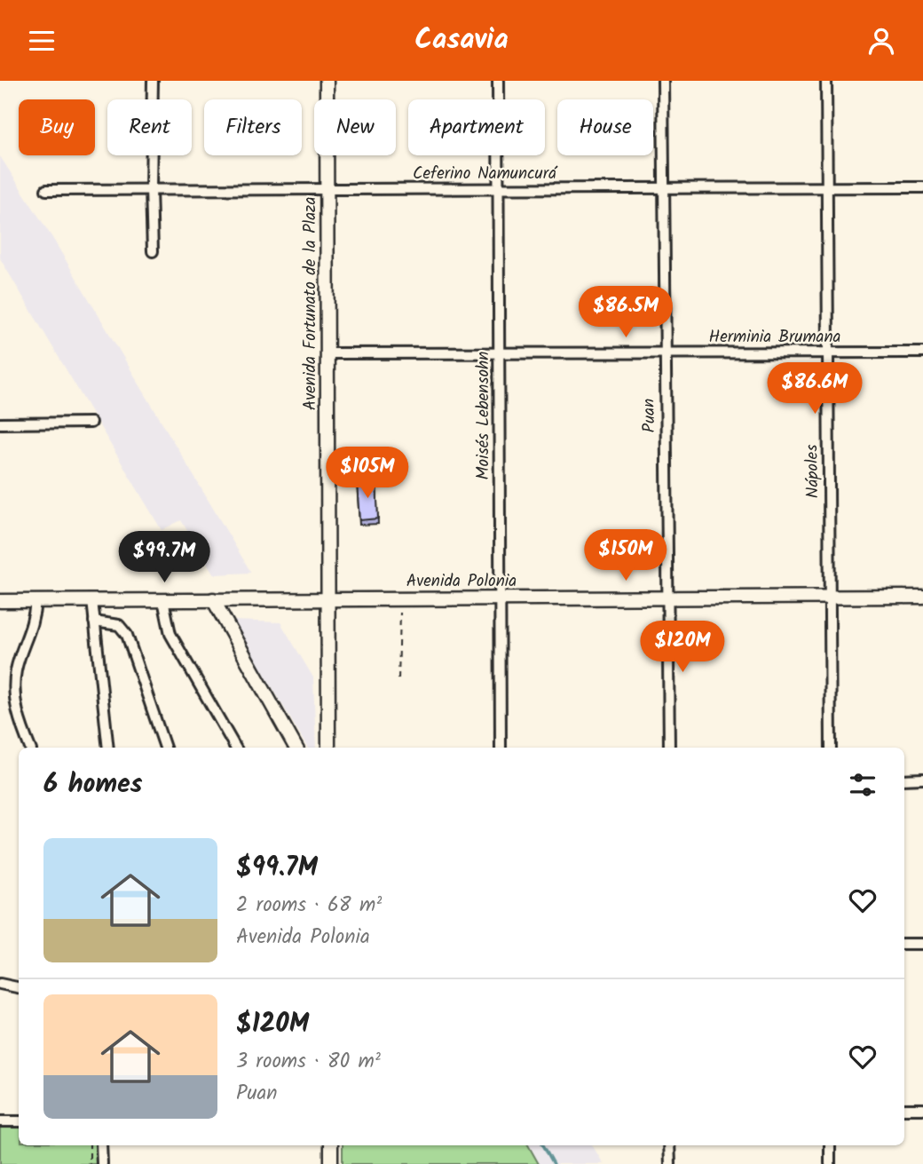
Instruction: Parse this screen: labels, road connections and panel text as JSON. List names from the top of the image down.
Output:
{
  "streets": {
    "main road": ["Avenida Fortunato de la Plaza", "Avenida Polonia"],
    "street": [
      "Ceferino Namuncurá",
      "Herminia Brumana",
      "Moisés Lebensohn",
      "Puan",
      "Nápoles"
    ]
  },
  "crossings": [
    ["Ceferino Namuncurá", "Avenida Fortunato de la Plaza"],
    ["Ceferino Namuncurá", "Moisés Lebensohn"],
    ["Ceferino Namuncurá", "Puan"],
    ["Ceferino Namuncurá", "Nápoles"],
    ["Avenida Fortunato de la Plaza", "Herminia Brumana"],
    ["Avenida Fortunato de la Plaza", "Avenida Polonia"],
    ["Herminia Brumana", "Moisés Lebensohn"],
    ["Herminia Brumana", "Puan"],
    ["Herminia Brumana", "Nápoles"],
    ["Moisés Lebensohn", "Avenida Polonia"],
    ["Puan", "Avenida Polonia"],
    ["Nápoles", "Avenida Polonia"]
  ],
  "page": {
    "header": "Casavia",
    "chip": [
      "Buy",
      "Rent",
      "Filters",
      "New",
      "Apartment",
      "House"
    ],
    "price": [
      "$86.5M",
      "$86.6M",
      "$105M",
      "$150M",
      "$99.7M",
      "$120M"
    ],
    "heading": "6 homes",
    "list": [
      {
        "name": "$99.7M",
        "note": "2 rooms · 68 m² · Avenida Polonia"
      },
      {
        "name": "$120M",
        "note": "3 rooms · 80 m² · Puan"
      }
    ]
  }
}
